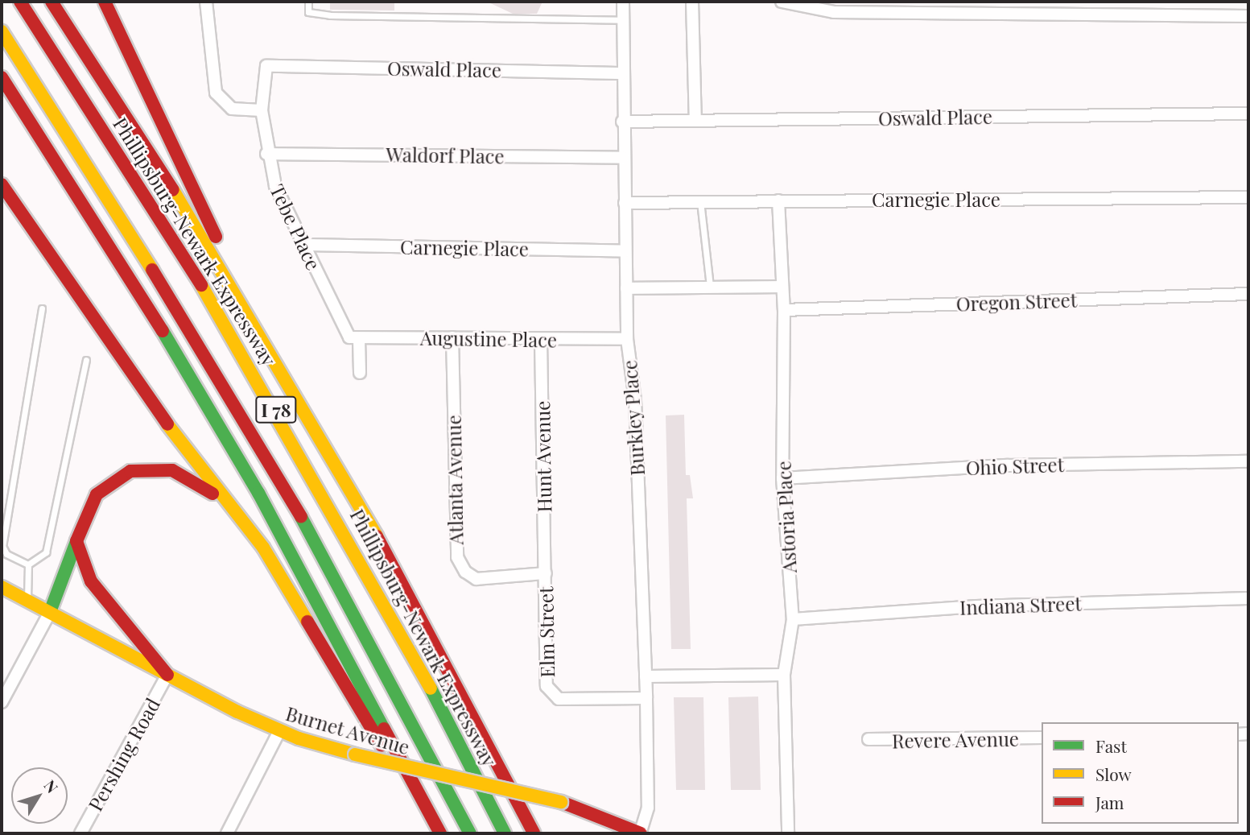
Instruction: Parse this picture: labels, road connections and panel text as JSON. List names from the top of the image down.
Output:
{
  "streets": {
    "main road": ["Phillipsburg-Newark Expressway", "I 78", "Burnet Avenue"],
    "street": [
      "Oswald Place",
      "Waldorf Place",
      "Carnegie Place",
      "Tebe Place",
      "Oregon Street",
      "Augustine Place",
      "Burkley Place",
      "Hunt Avenue",
      "Ohio Street",
      "Atlanta Avenue",
      "Astoria Place",
      "Indiana Street",
      "Elm Street",
      "Revere Avenue",
      "Pershing Road"
    ]
  },
  "crossings": [
    ["Oswald Place", "Tebe Place"],
    ["Oswald Place", "Burkley Place"],
    ["Waldorf Place", "Tebe Place"],
    ["Waldorf Place", "Burkley Place"],
    ["Carnegie Place", "Tebe Place"],
    ["Carnegie Place", "Burkley Place"],
    ["Carnegie Place", "Astoria Place"],
    ["Tebe Place", "Augustine Place"],
    ["Oregon Street", "Astoria Place"],
    ["Augustine Place", "Burkley Place"],
    ["Augustine Place", "Hunt Avenue"],
    ["Augustine Place", "Atlanta Avenue"],
    ["Burkley Place", "Elm Street"],
    ["Burkley Place", "Burnet Avenue"],
    ["Hunt Avenue", "Atlanta Avenue"],
    ["Hunt Avenue", "Elm Street"],
    ["Ohio Street", "Astoria Place"],
    ["Atlanta Avenue", "Elm Street"],
    ["Astoria Place", "Indiana Street"],
    ["Burnet Avenue", "Pershing Road"]
  ],
  "legend": ["Fast", "Slow", "Jam"],
  "north": "top right"
}
